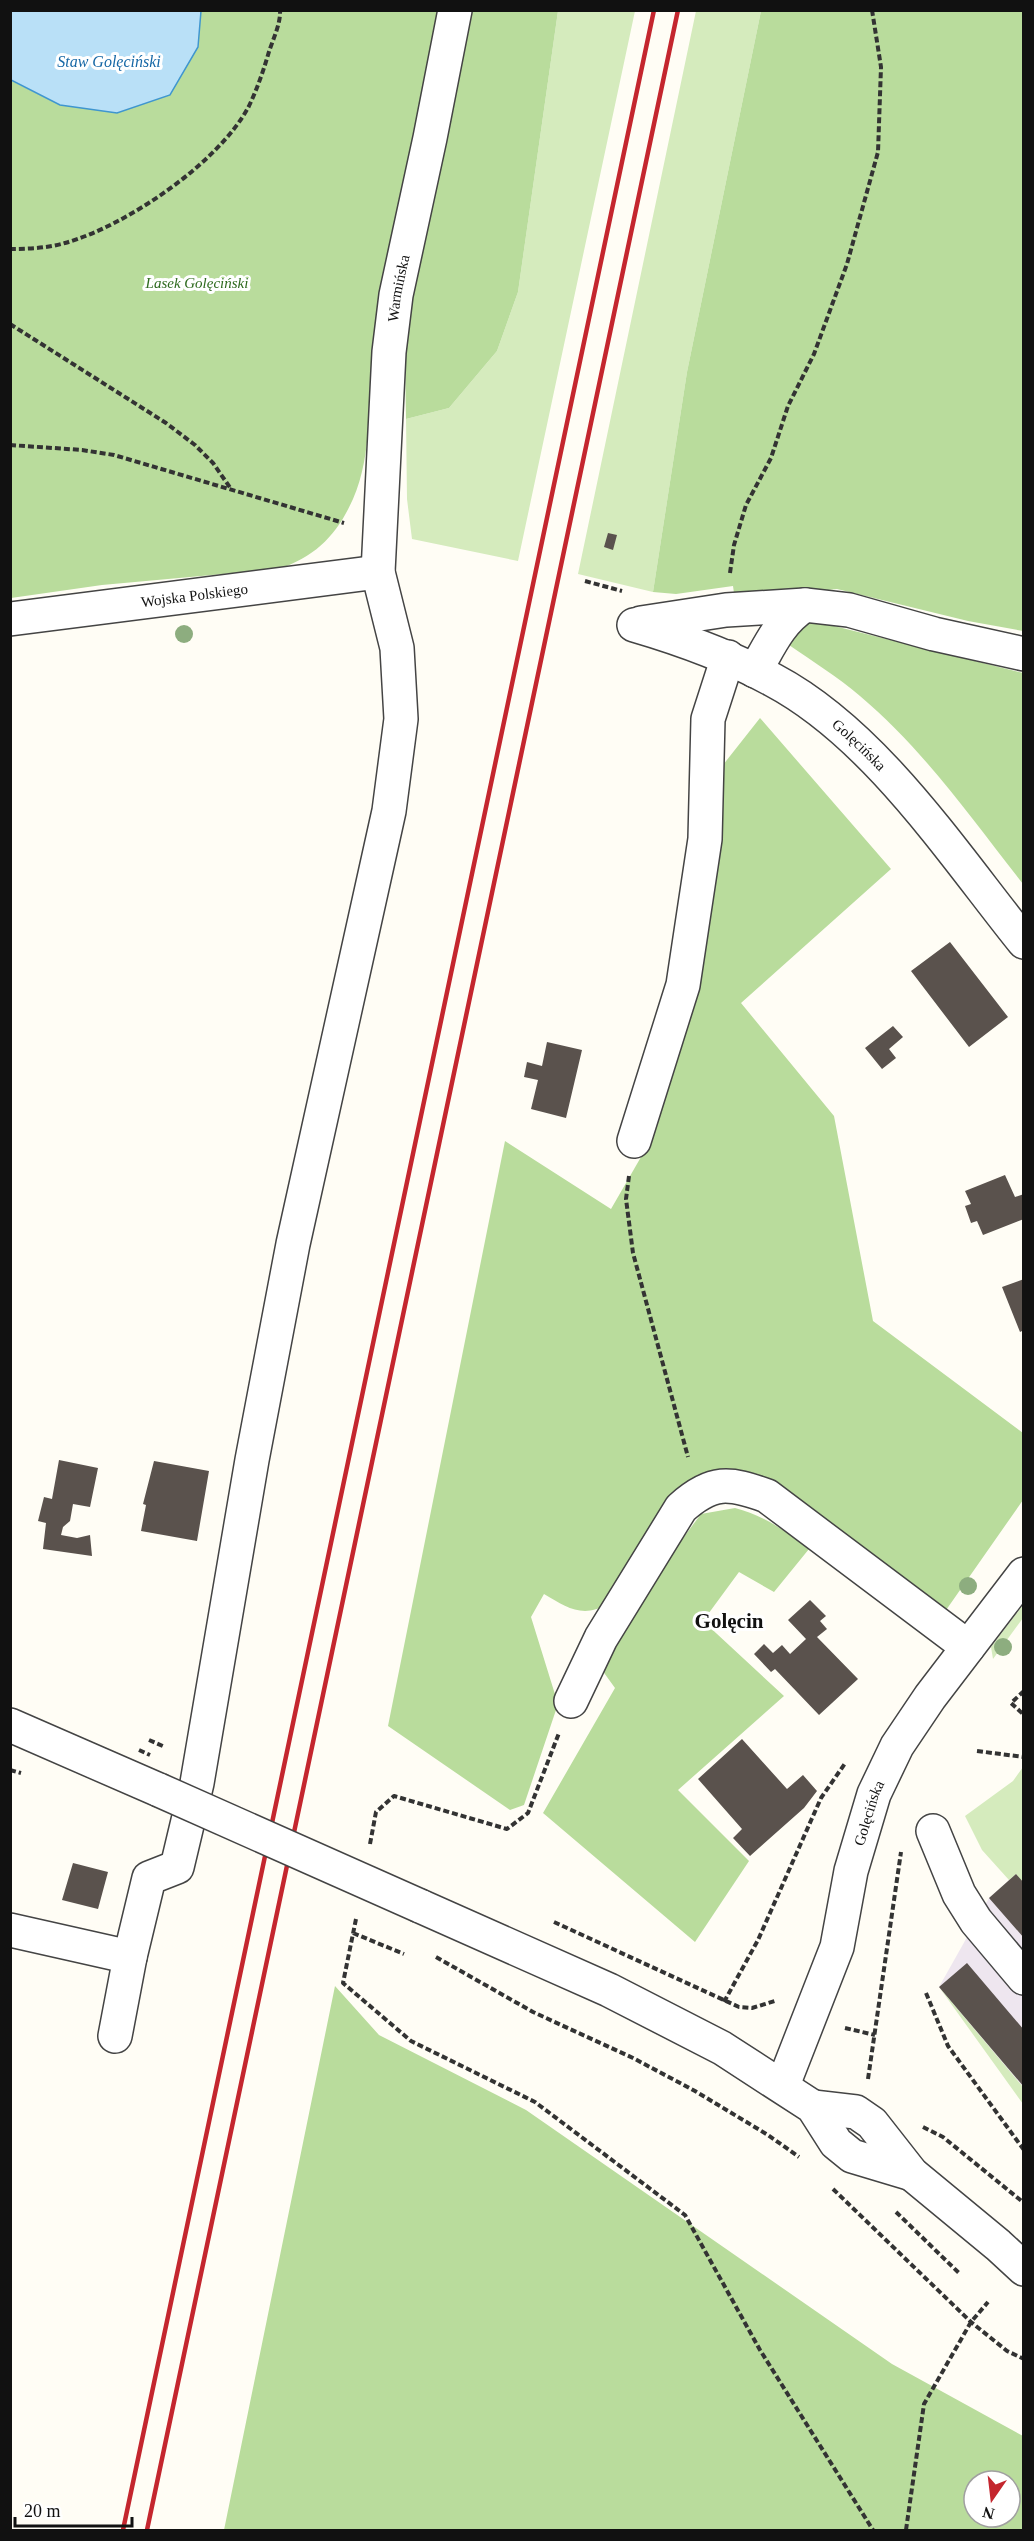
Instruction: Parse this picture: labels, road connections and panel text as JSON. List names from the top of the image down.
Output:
{
  "streets": {
    "street": ["Warmińska", "Wojska Polskiego", "Golęcińska"]
  },
  "crossings": [
    ["Warmińska", "Wojska Polskiego"]
  ],
  "districts": ["Golęcin"],
  "water": ["Staw Golęciński"],
  "parks": ["Lasek Golęciński"],
  "scale_bar": "20 m",
  "north": "bottom"
}
